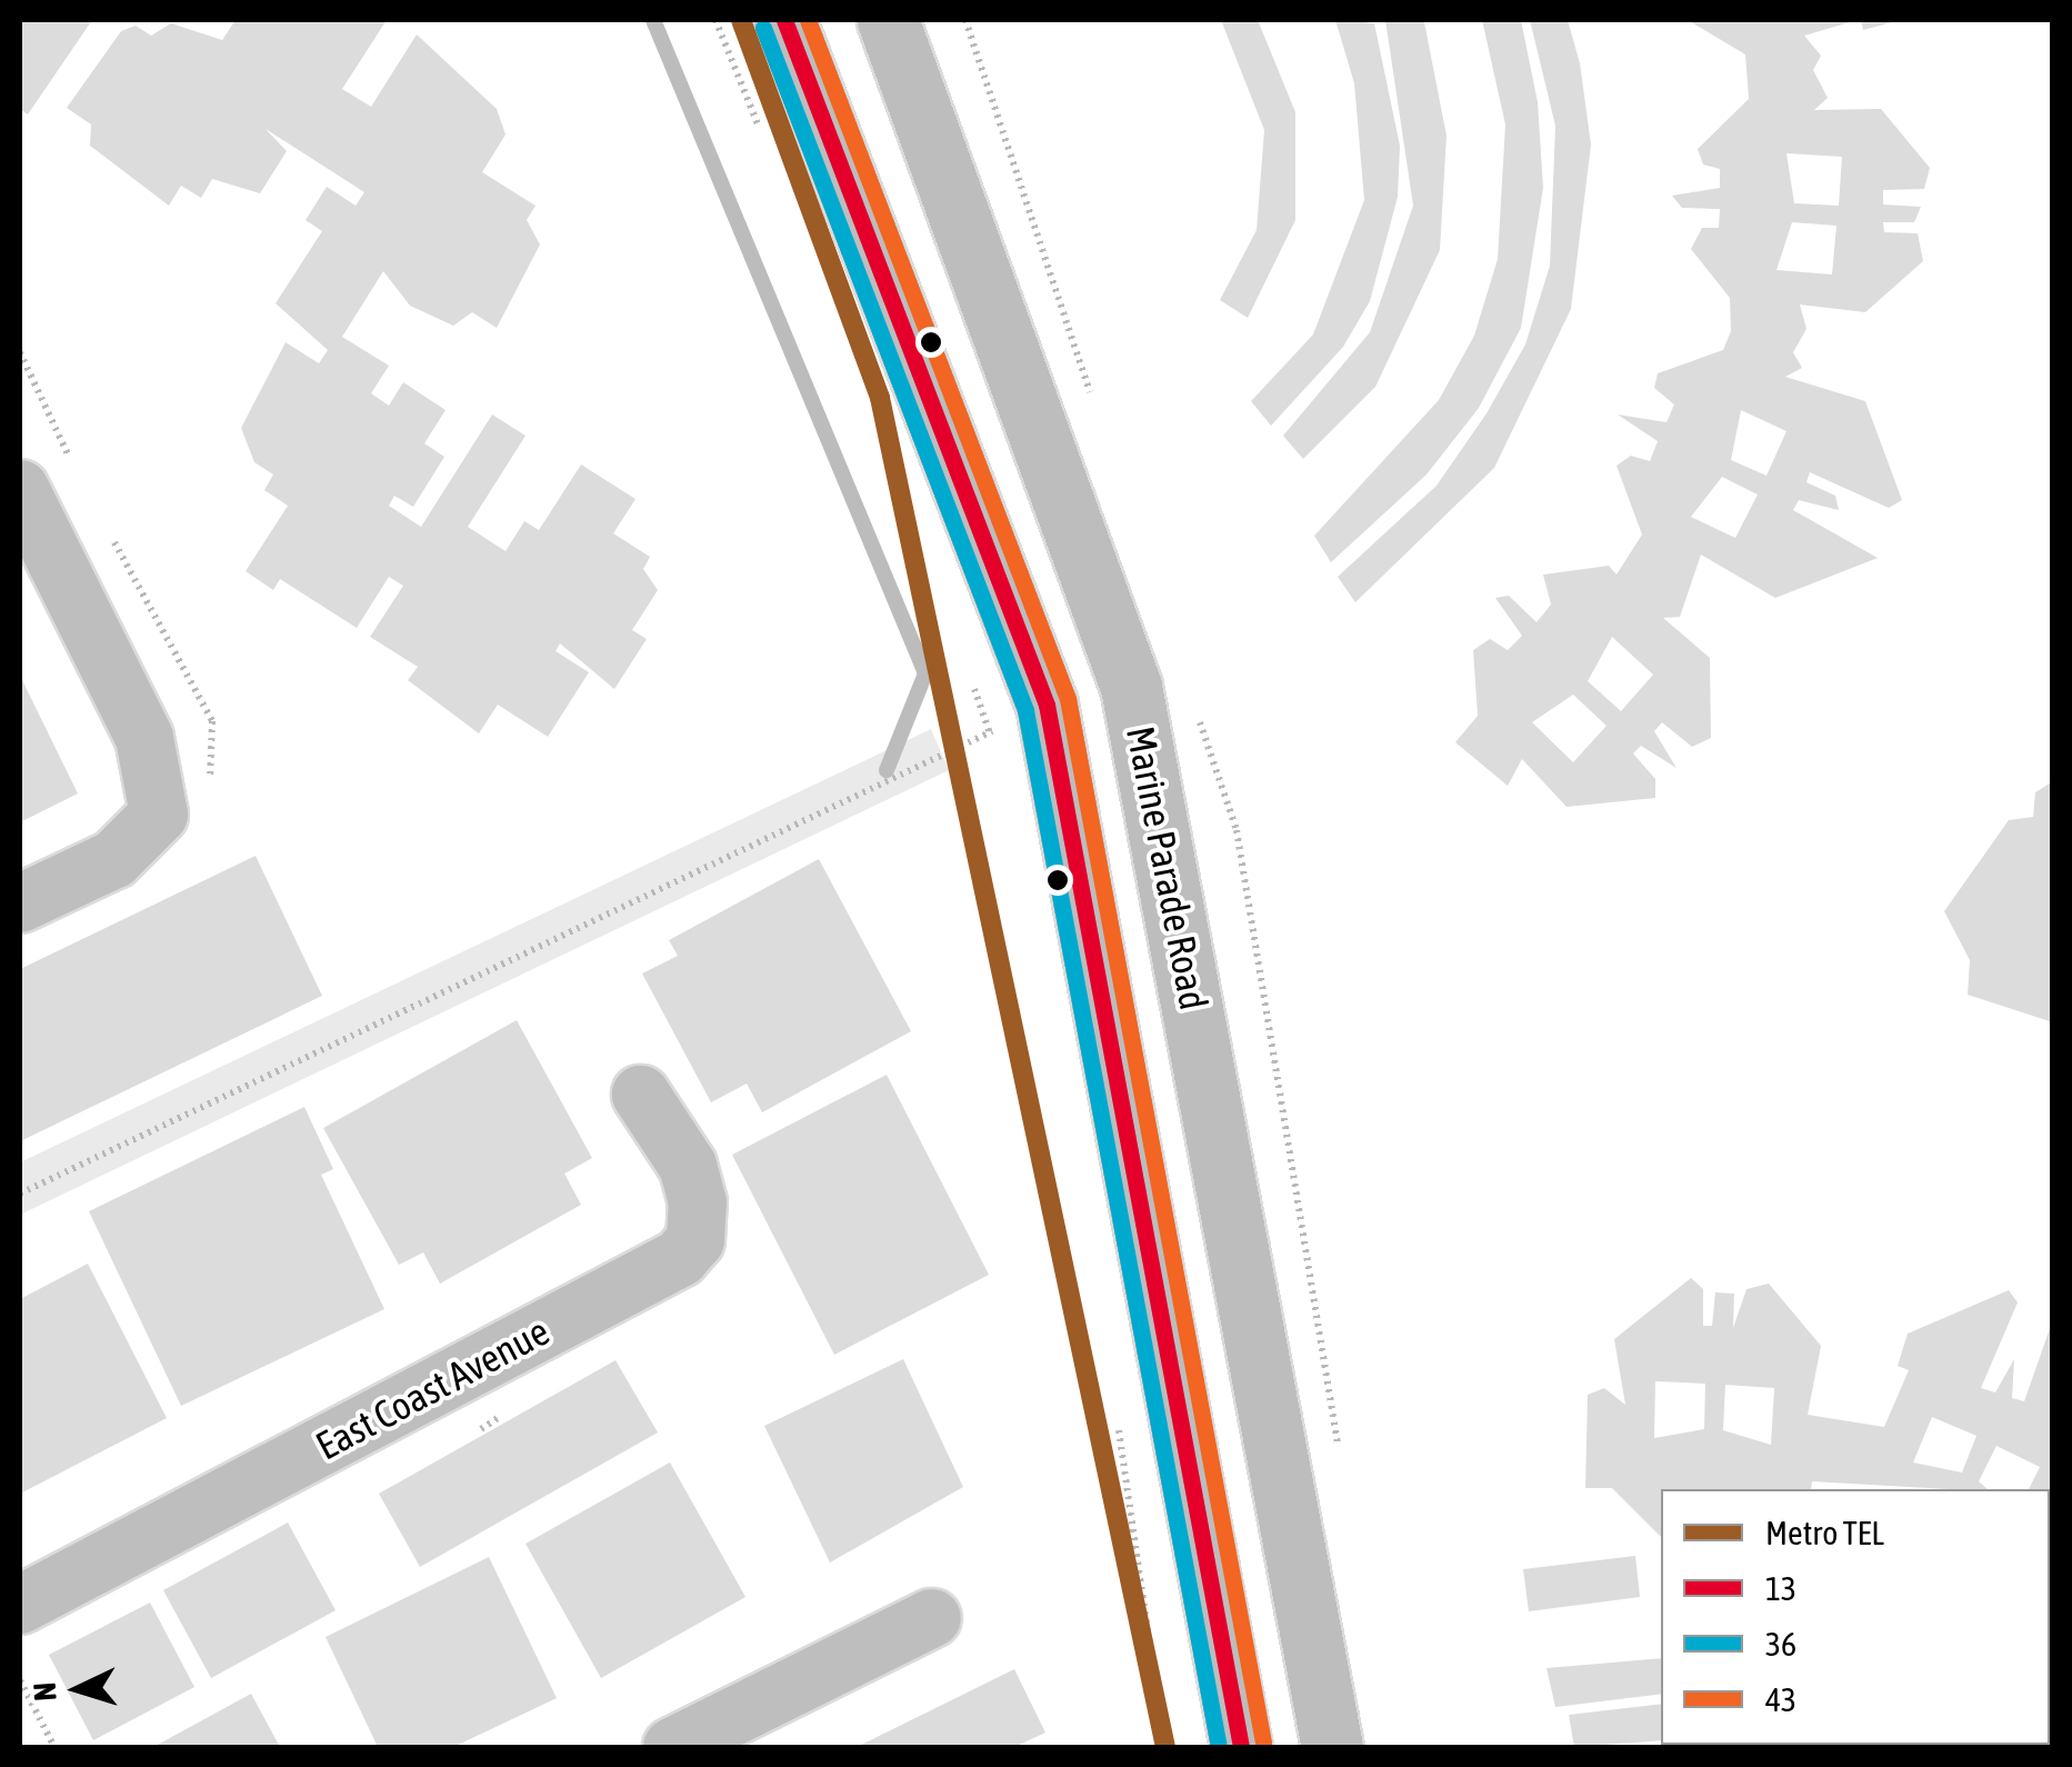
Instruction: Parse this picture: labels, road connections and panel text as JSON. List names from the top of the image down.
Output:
{
  "streets": {
    "main road": ["Marine Parade Road"],
    "street": ["East Coast Avenue"]
  },
  "lines": [
    "metro line TEL",
    "transit line 13",
    "transit line 43",
    "transit line 36"
  ],
  "legend": [
    "Metro TEL",
    "13",
    "36",
    "43"
  ],
  "north": "left"
}
